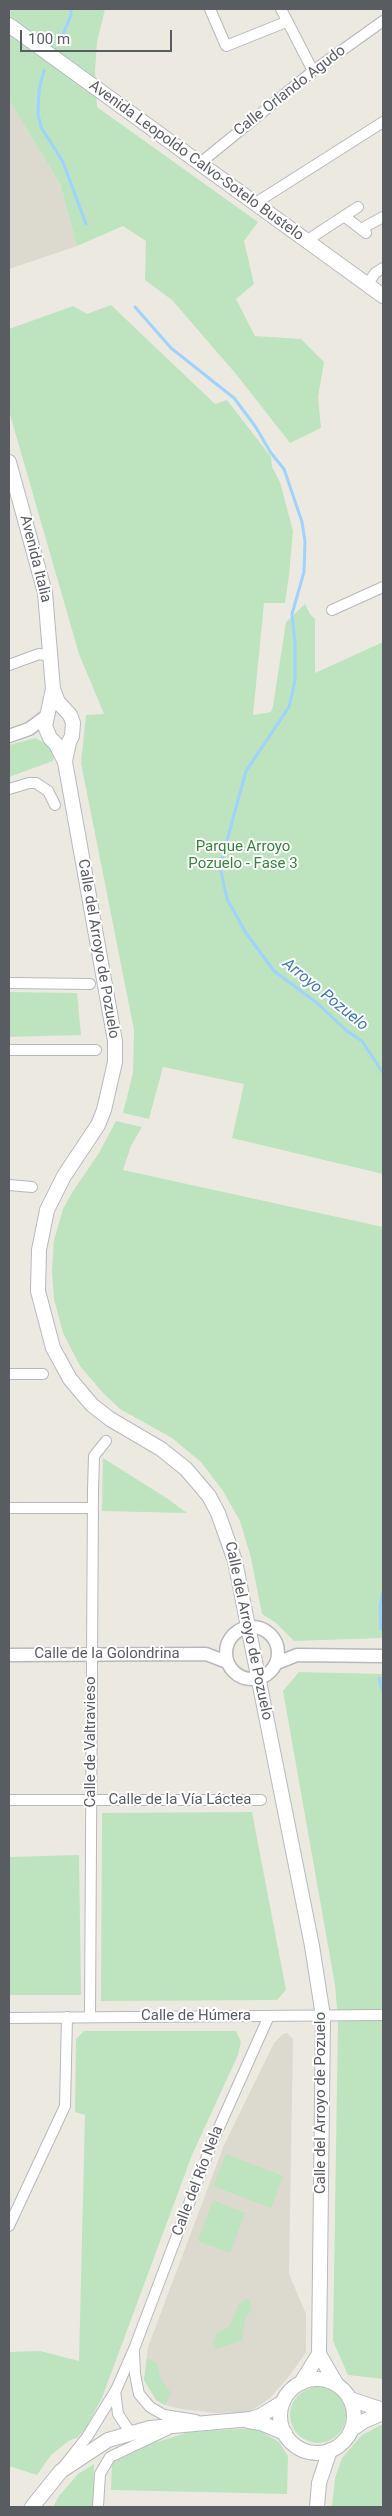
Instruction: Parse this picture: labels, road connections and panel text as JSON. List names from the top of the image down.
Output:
{
  "streets": {
    "main road": ["Avenida Leopoldo Calvo-Sotelo Bustelo", "Avenida Italia", "Calle del Arroyo de Pozuelo"],
    "street": [
      "Calle Orlando Agudo",
      "Calle de la Golondrina",
      "Calle de Valtravieso",
      "Calle de la Vía Láctea",
      "Calle de Húmera",
      "Calle del Río Nela"
    ]
  },
  "crossings": [
    ["Calle Orlando Agudo", "Avenida Leopoldo Calvo-Sotelo Bustelo"],
    ["Avenida Italia", "Calle del Arroyo de Pozuelo"],
    ["Calle del Arroyo de Pozuelo", "Calle de Húmera"],
    ["Calle de la Golondrina", "Calle de Valtravieso"],
    ["Calle de Valtravieso", "Calle de la Vía Láctea"],
    ["Calle de Valtravieso", "Calle de Húmera"],
    ["Calle de Húmera", "Calle del Río Nela"]
  ],
  "water": ["Arroyo Pozuelo"],
  "parks": ["Parque Arroyo Pozuelo - Fase 3"],
  "scale_bar": "100 m"
}
